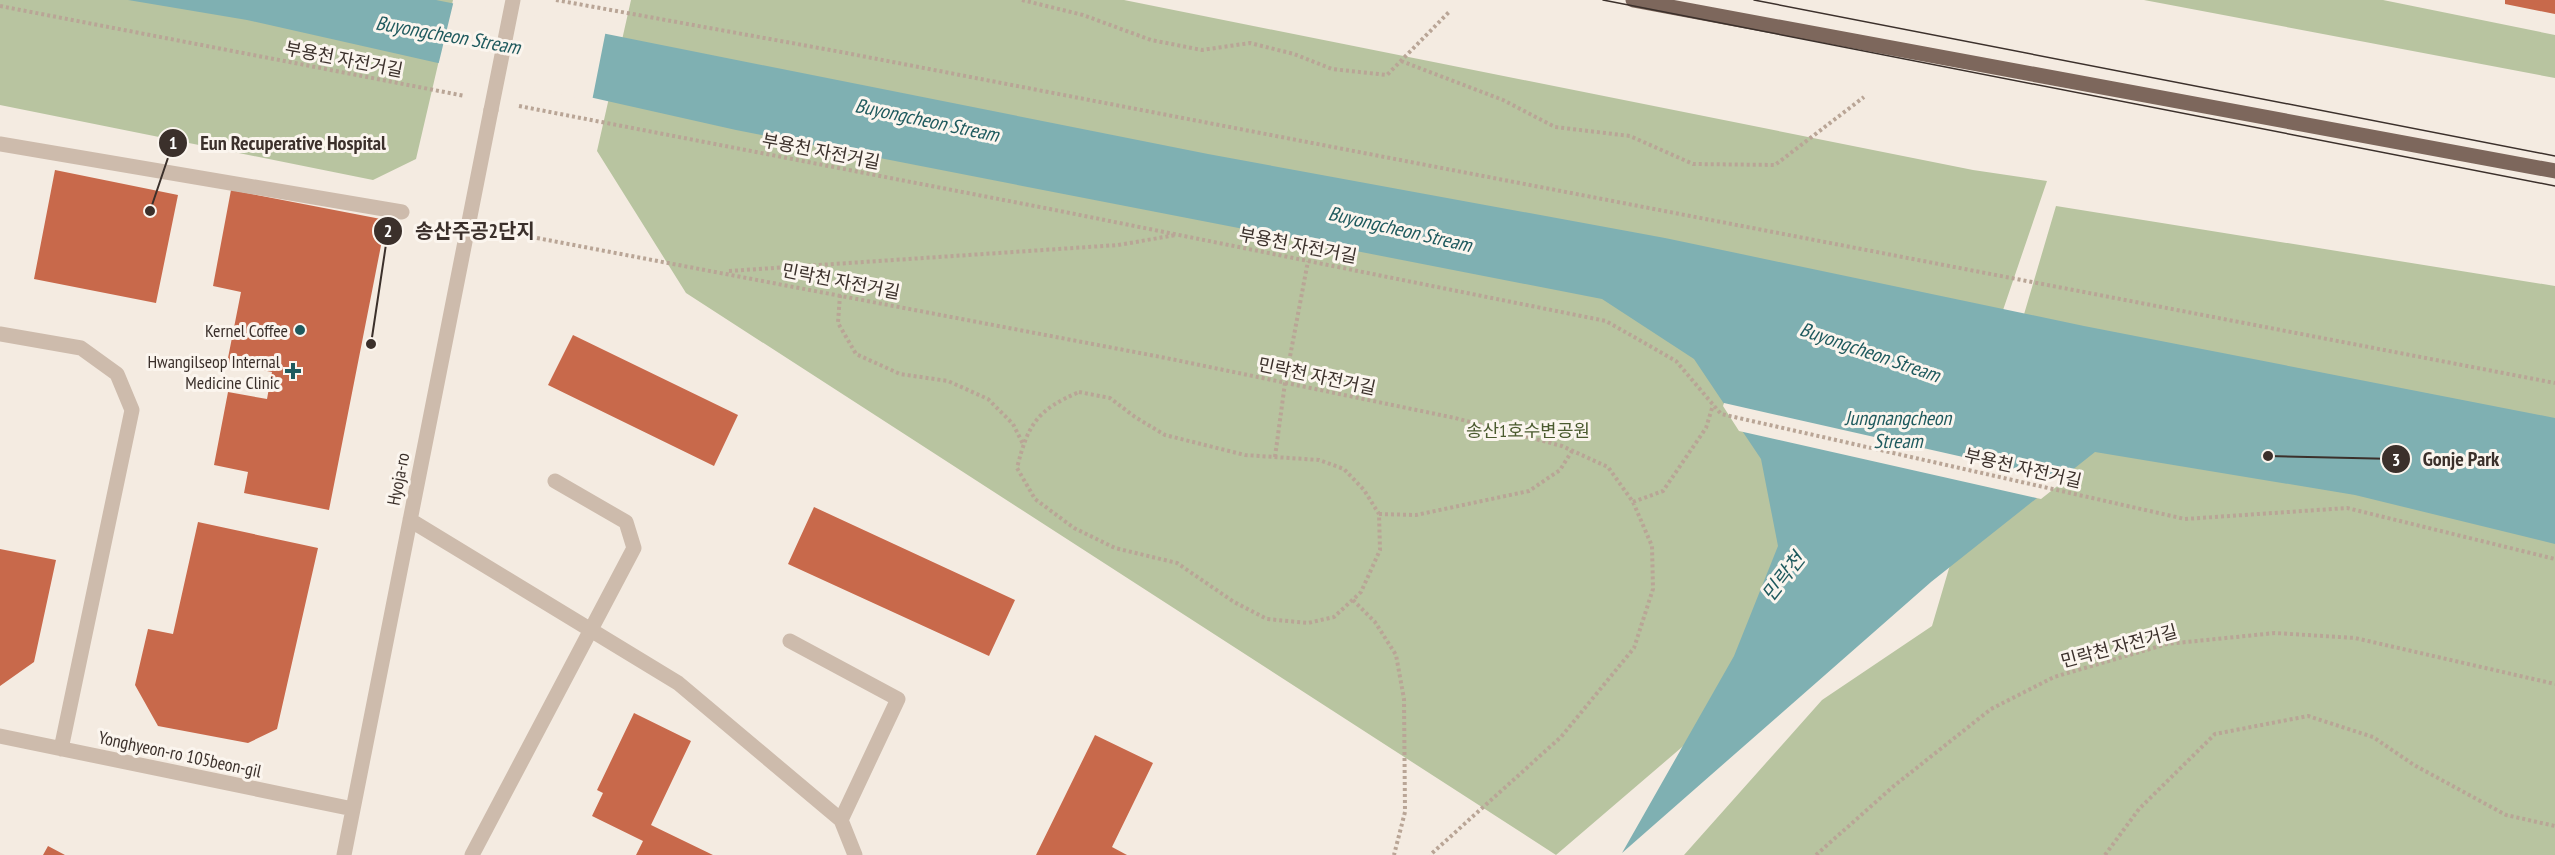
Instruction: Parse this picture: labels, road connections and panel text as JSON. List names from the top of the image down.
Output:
{
  "streets": {
    "street": ["Hyoja-ro", "Yonghyeon-ro 105beon-gil"],
    "path": ["부용천 자전거길", "민락천 자전거길"]
  },
  "crossings": [
    ["Hyoja-ro", "Yonghyeon-ro 105beon-gil"]
  ],
  "water": ["Buyongcheon Stream", "Jungnangcheon Stream", "민락천"],
  "parks": ["송산1호수변공원"],
  "places": {
    "other": [
      "Eun Recuperative Hospital",
      "Kernel Coffee",
      "송산주공2단지",
      "Gonje Park"
    ],
    "health": ["Hwangilseop Internal Medicine Clinic"]
  }
}
